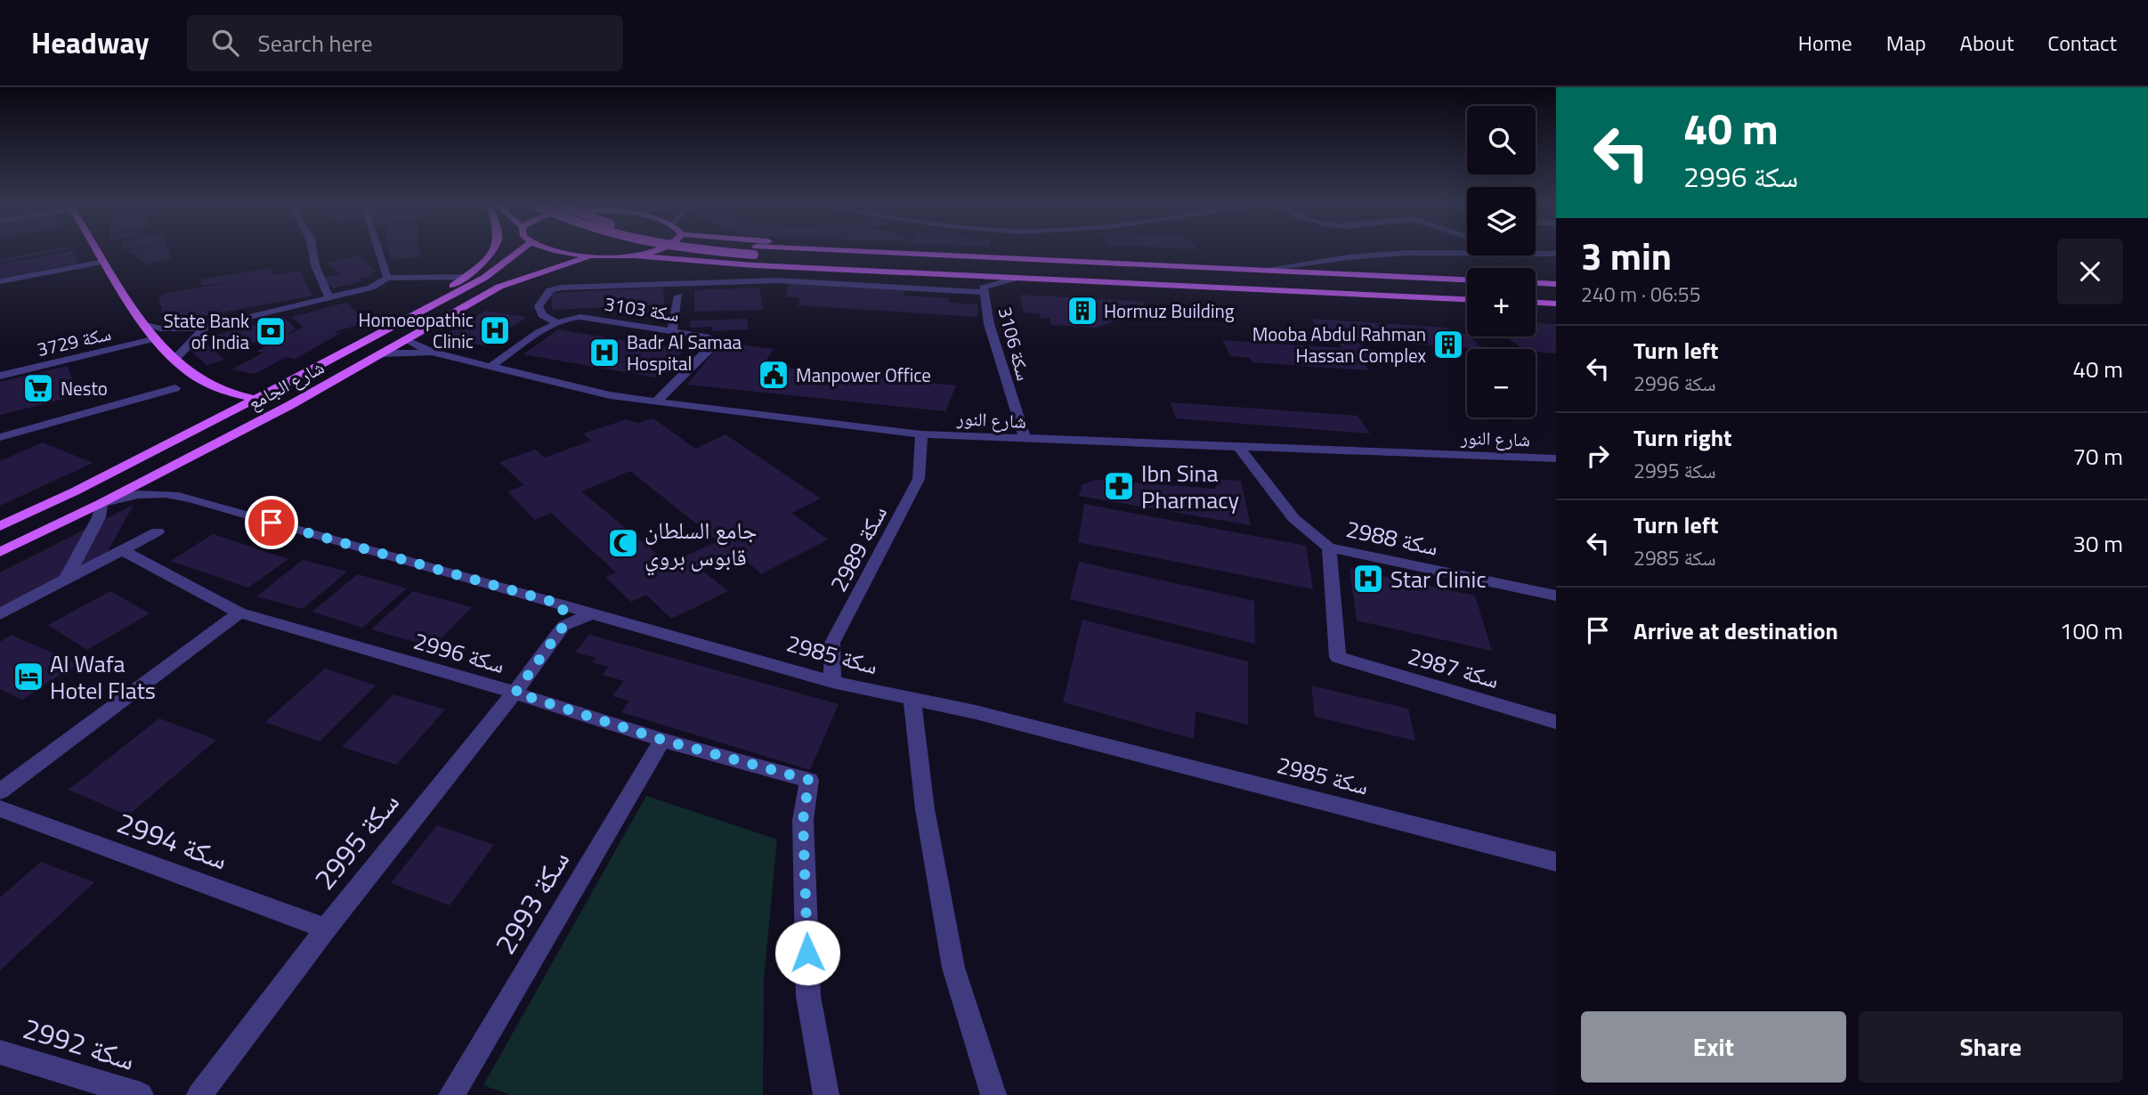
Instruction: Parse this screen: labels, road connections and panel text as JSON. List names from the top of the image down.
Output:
{
  "streets": {
    "main road": ["شارع الجامع"],
    "street": [
      "سكة 3103",
      "سكة 3729",
      "سكة 3106",
      "شارع النور",
      "سكة 2988",
      "سكة 2989",
      "سكة 2996",
      "سكة 2985",
      "سكة 2987",
      "سكة 2994",
      "سكة 2995",
      "سكة 2993",
      "سكة 2992"
    ]
  },
  "crossings": [
    ["سكة 3103", "سكة 3106"],
    ["سكة 3103", "شارع النور"],
    ["سكة 3106", "شارع النور"],
    ["شارع الجامع", "شارع النور"],
    ["شارع النور", "سكة 2988"],
    ["شارع النور", "سكة 2989"],
    ["سكة 2988", "سكة 2987"],
    ["سكة 2989", "سكة 2985"],
    ["سكة 2996", "سكة 2995"],
    ["سكة 2996", "سكة 2993"],
    ["سكة 2985", "سكة 2995"],
    ["سكة 2994", "سكة 2995"]
  ],
  "places": {
    "building": ["Hormuz Building", "Mooba Abdul Rahman Hassan Complex"],
    "hospital": ["Homoeopathic Clinic", "Badr Al Samaa Hospital", "Star Clinic"],
    "bank": ["State Bank of India"],
    "public building": ["Manpower Office"],
    "supermarket": ["Nesto"],
    "pharmacy": ["Ibn Sina Pharmacy"],
    "mosque": ["جامع السلطان قابوس بروي"],
    "hotel": ["Al Wafa Hotel Flats"]
  },
  "page": {
    "header": "Headway",
    "search": "Search here",
    "nav": [
      "Home",
      "Map",
      "About",
      "Contact"
    ],
    "turn": ["40 m", "سكة 2996"],
    "map_buttons": ["+", "−"],
    "heading": ["3 min", "240 m · 06:55"],
    "list": [
      {
        "name": "Turn left",
        "note": "سكة 2996",
        "value": "40 m"
      },
      {
        "name": "Turn right",
        "note": "سكة 2995",
        "value": "70 m"
      },
      {
        "name": "Turn left",
        "note": "سكة 2985",
        "value": "30 m"
      },
      {
        "name": "Arrive at destination",
        "value": "100 m"
      }
    ],
    "buttons": ["Exit", "Share"]
  }
}
